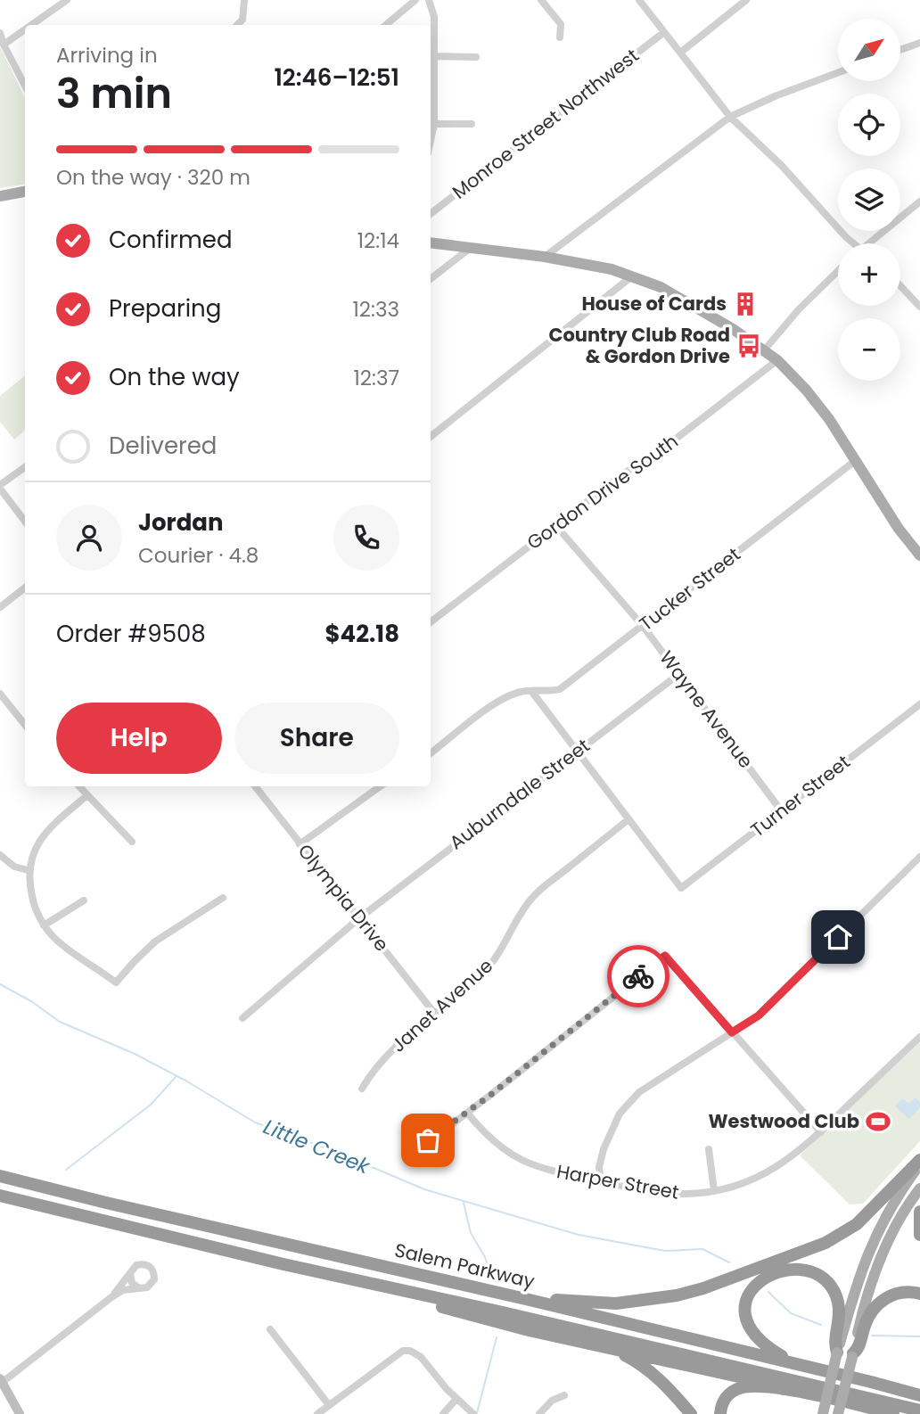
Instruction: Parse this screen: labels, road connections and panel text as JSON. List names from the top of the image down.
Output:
{
  "streets": {
    "highway": ["Salem Parkway"],
    "street": [
      "Monroe Street Northwest",
      "Gordon Drive South",
      "Tucker Street",
      "Wayne Avenue",
      "Auburndale Street",
      "Turner Street",
      "Olympia Drive",
      "Janet Avenue",
      "Harper Street"
    ]
  },
  "crossings": [
    ["Gordon Drive South", "Wayne Avenue"],
    ["Tucker Street", "Wayne Avenue"],
    ["Wayne Avenue", "Auburndale Street"],
    ["Wayne Avenue", "Turner Street"],
    ["Auburndale Street", "Olympia Drive"],
    ["Turner Street", "Janet Avenue"],
    ["Olympia Drive", "Janet Avenue"]
  ],
  "water": ["Little Creek"],
  "places": {
    "building": ["House of Cards"],
    "bus stop": ["Country Club Road & Gordon Drive"],
    "sports": ["Westwood Club"]
  },
  "north": "top right",
  "page": {
    "map_buttons": ["+", "−"],
    "heading": ["3 min", "Arriving in", "12:46–12:51"],
    "panel": [
      "Jordan",
      "Courier · 4.8",
      "Order #9508",
      "$42.18"
    ],
    "bar": "On the way · 320 m",
    "list": [
      ["Confirmed", "12:14"],
      ["Preparing", "12:33"],
      ["On the way", "12:37"],
      "Delivered"
    ],
    "buttons": ["Help", "Share"]
  }
}
